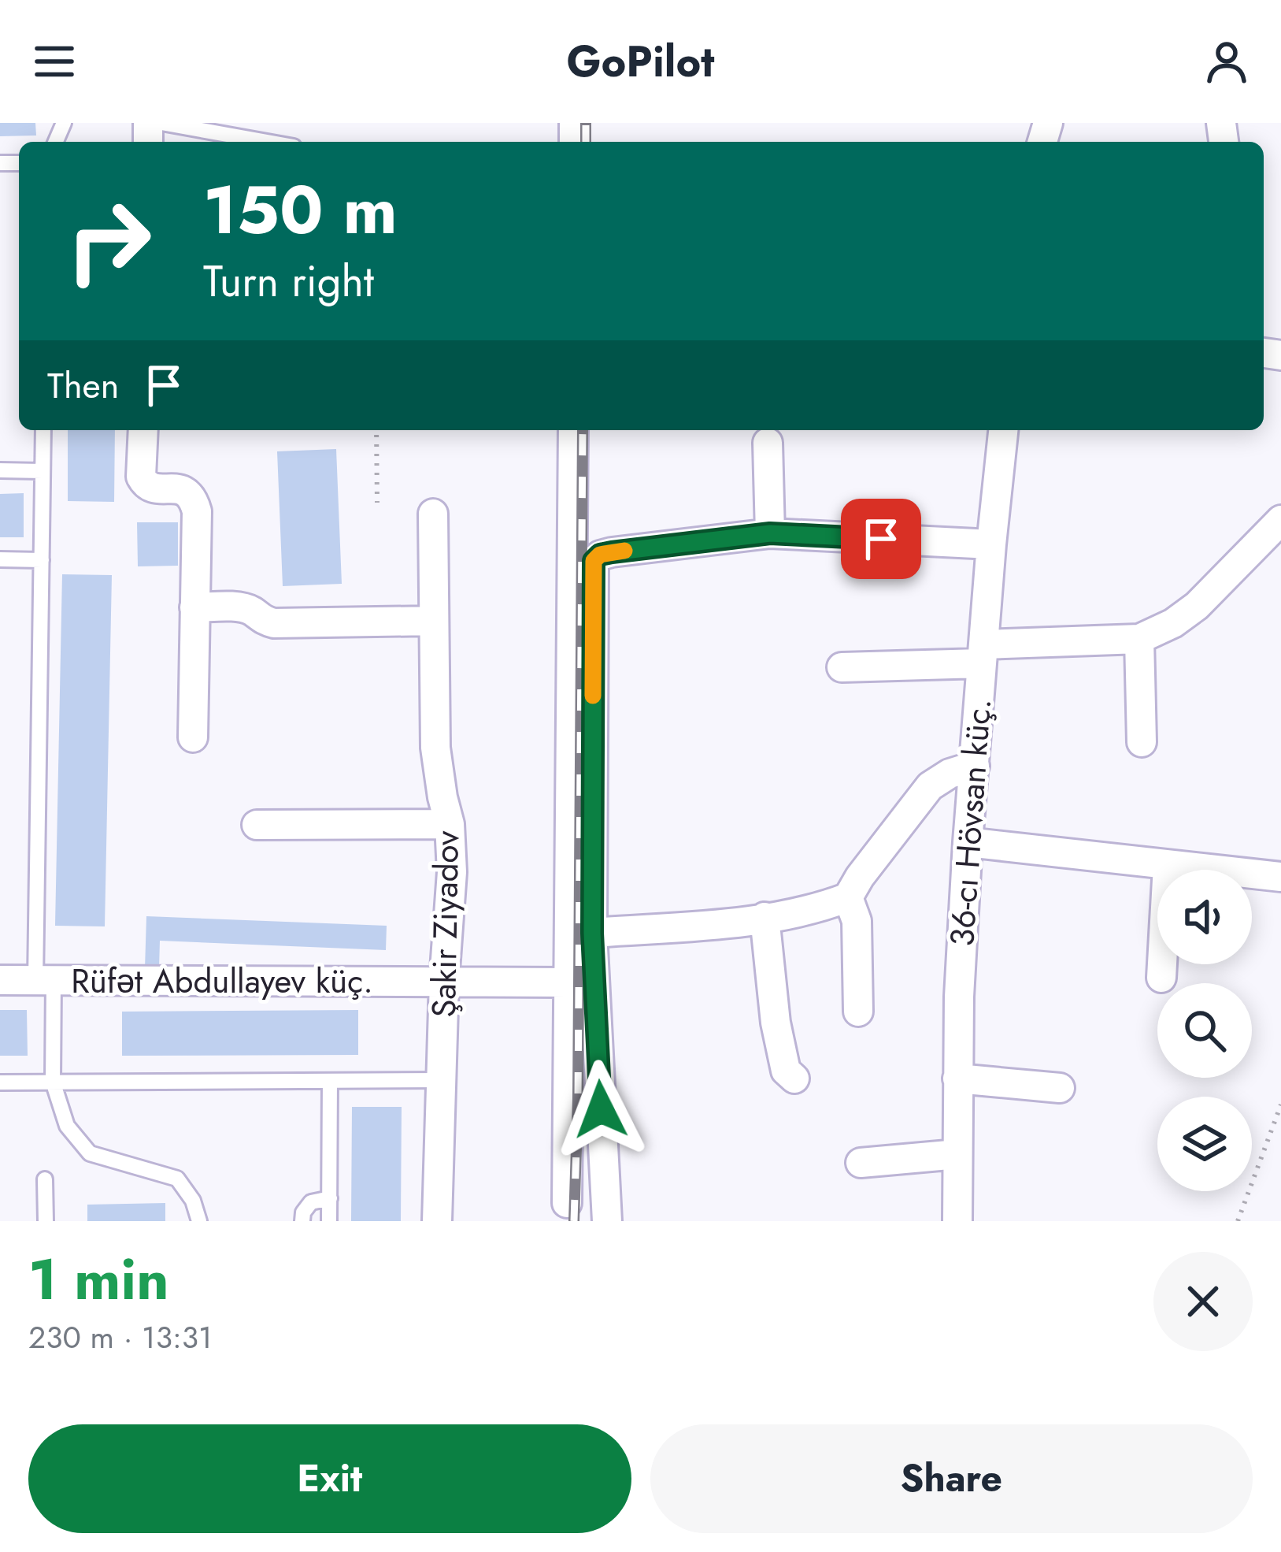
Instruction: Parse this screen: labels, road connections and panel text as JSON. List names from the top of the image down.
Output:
{
  "streets": {
    "street": ["36-cı Hövsan küç.", "Şakir Ziyadov", "Rüfət Abdullayev küç."]
  },
  "crossings": [
    ["Şakir Ziyadov", "Rüfət Abdullayev küç."]
  ],
  "page": {
    "header": "GoPilot",
    "turn": ["150 m", "Turn right"],
    "then": "Then",
    "heading": ["1 min", "230 m · 13:31"],
    "buttons": ["Exit", "Share"]
  }
}
